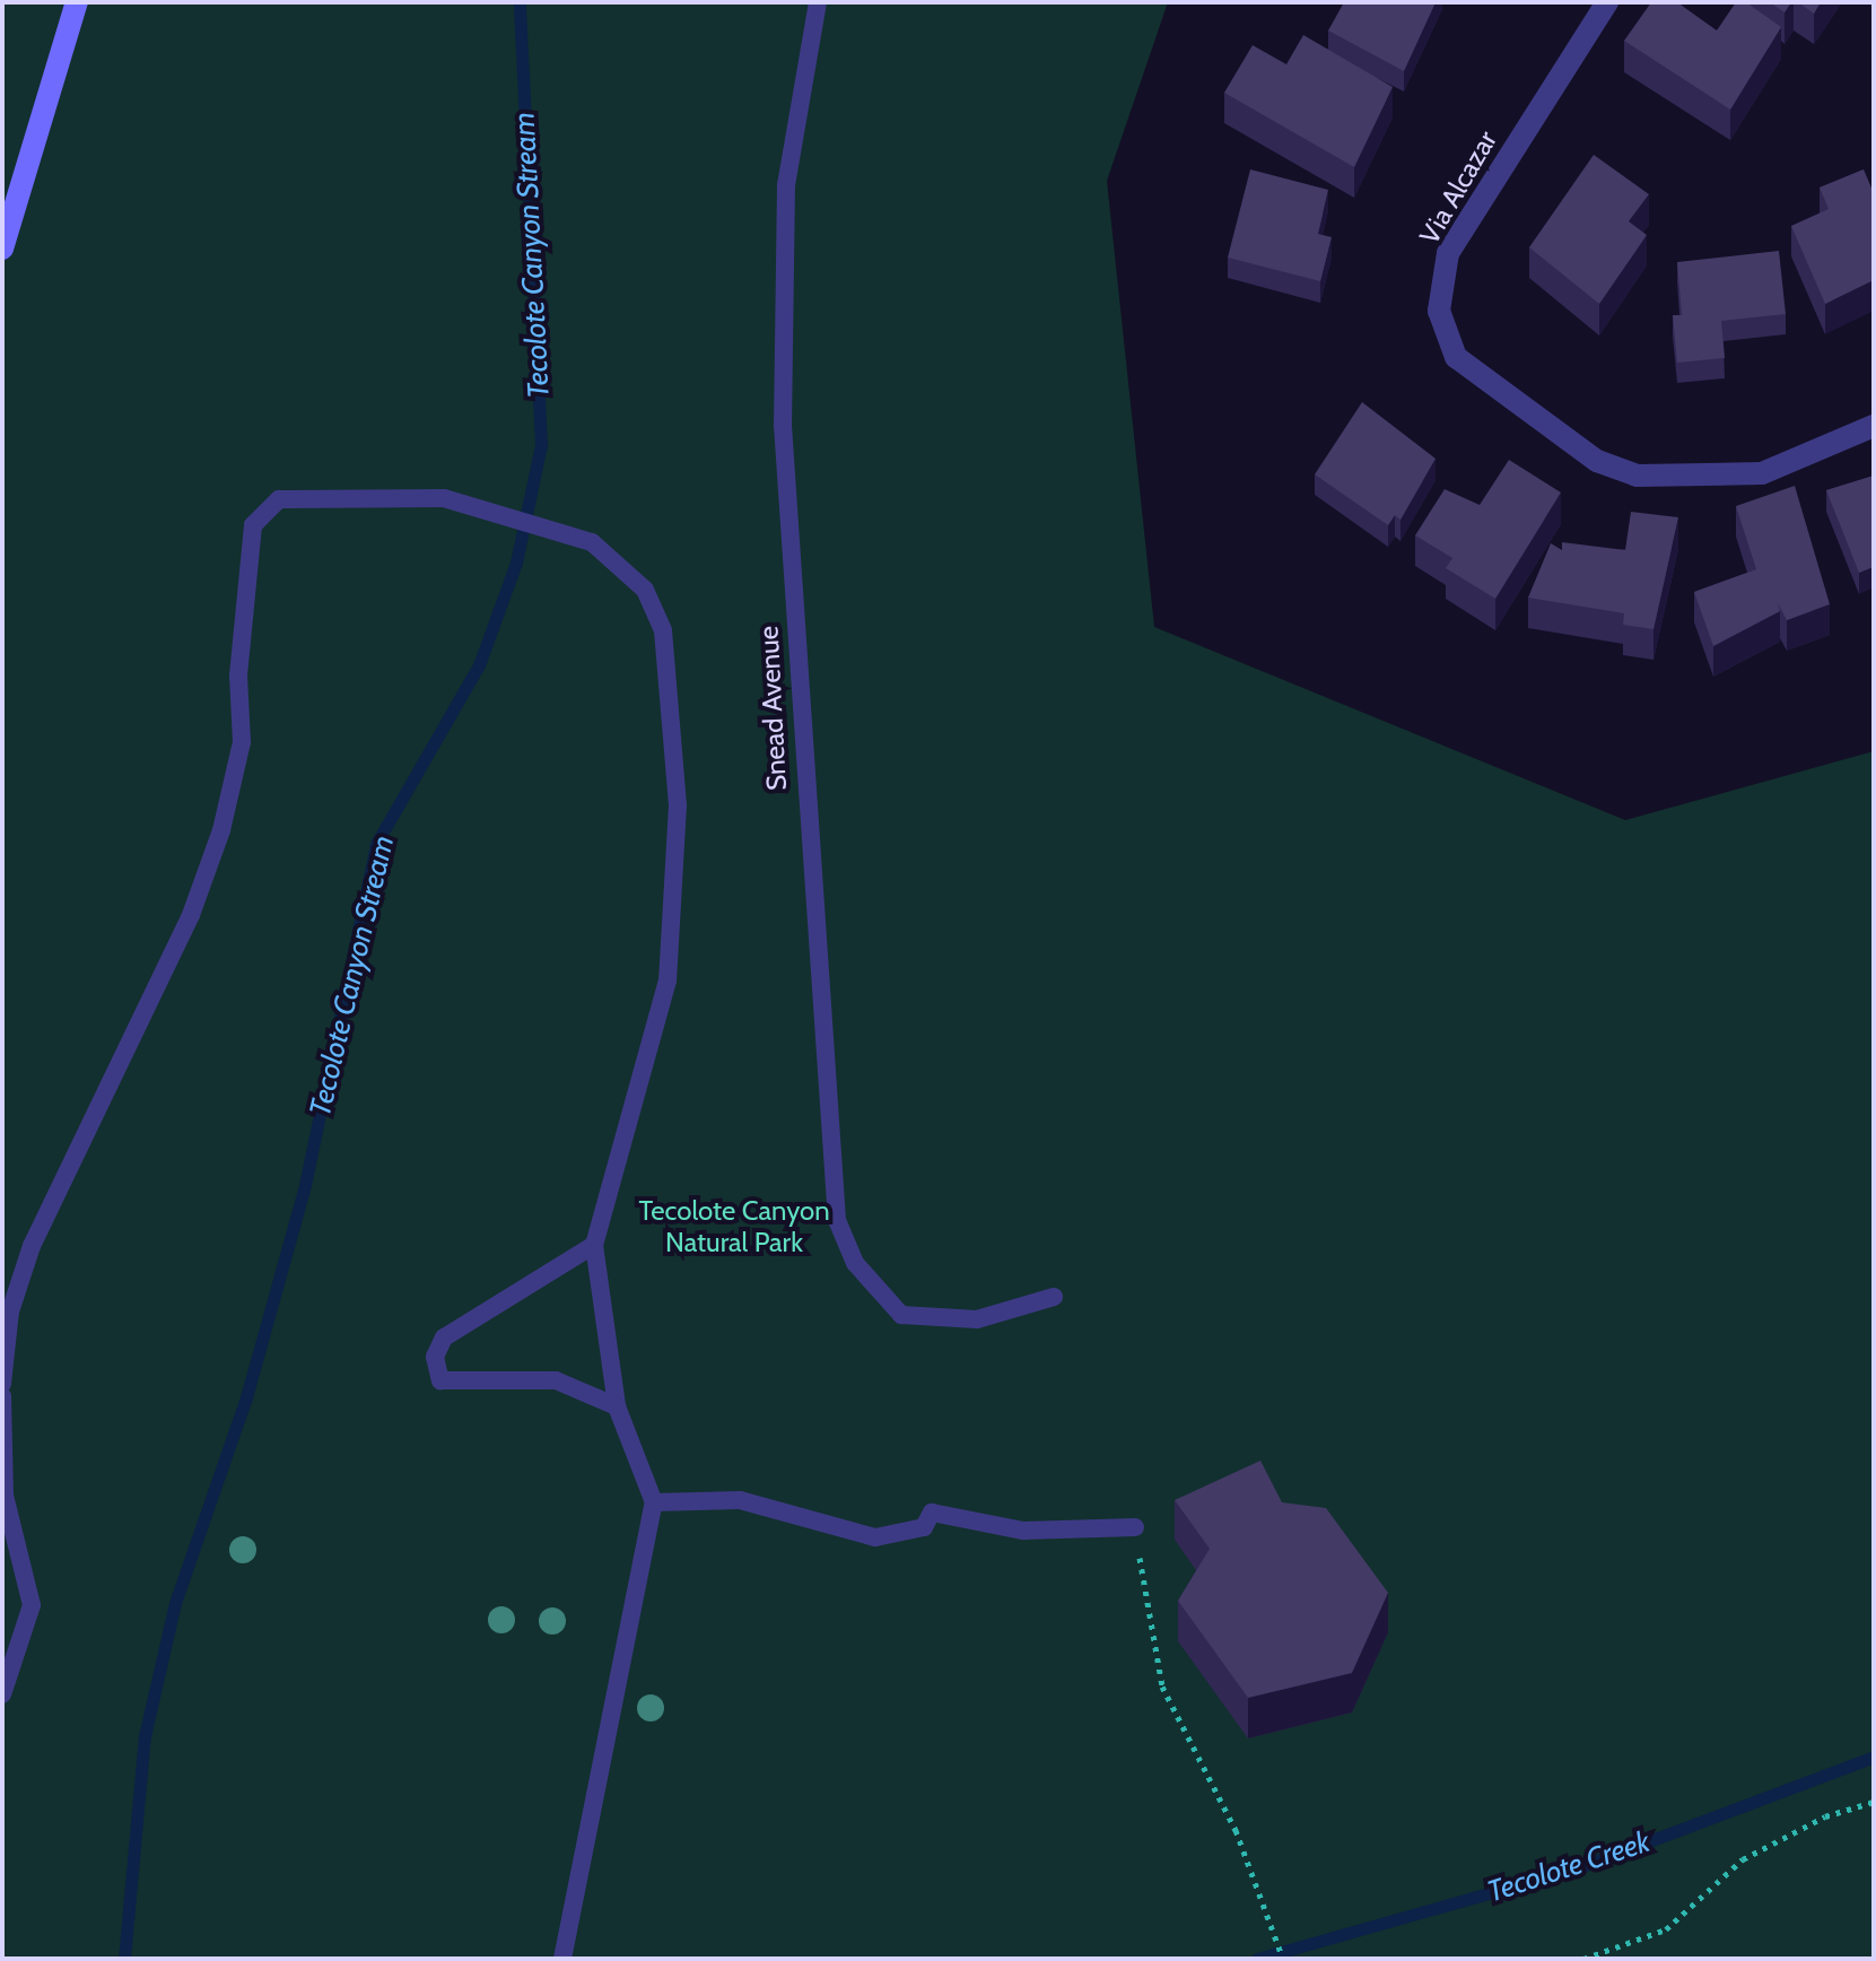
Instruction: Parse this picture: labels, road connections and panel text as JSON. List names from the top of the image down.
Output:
{
  "streets": {
    "street": ["Via Alcazar"],
    "lane": ["Snead Avenue"]
  },
  "water": ["Tecolote Canyon Stream", "Tecolote Creek"],
  "parks": ["Tecolote Canyon Natural Park"]
}
